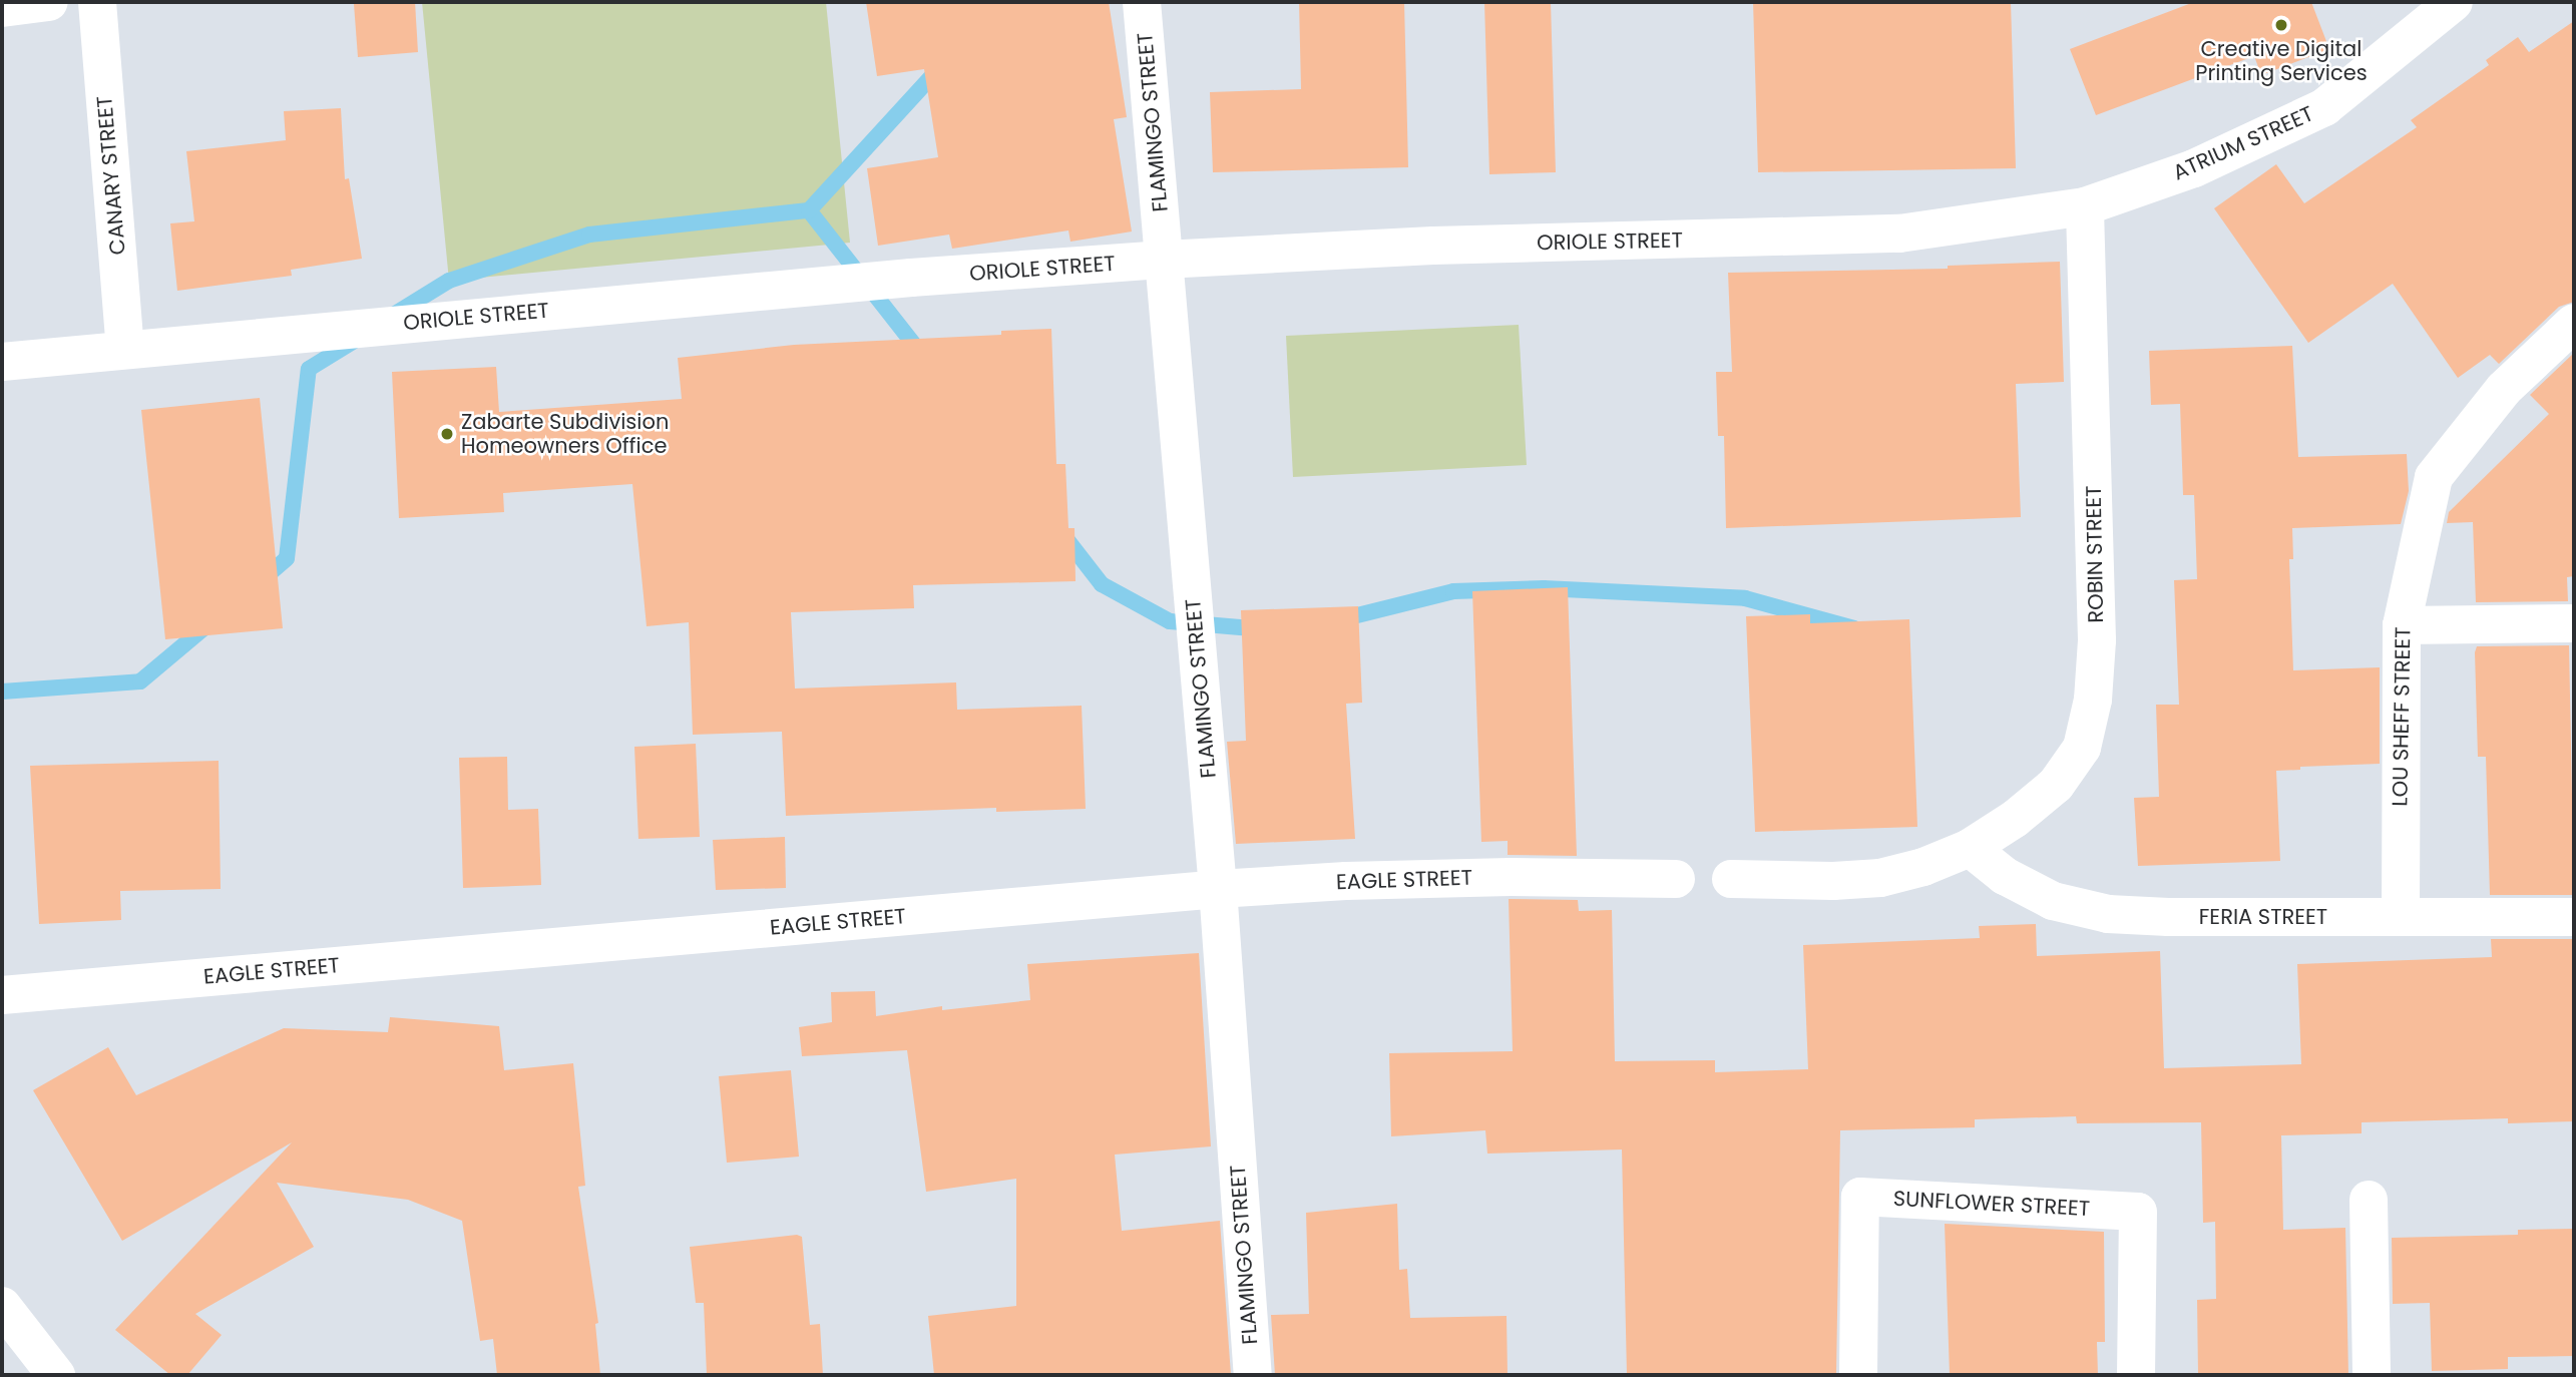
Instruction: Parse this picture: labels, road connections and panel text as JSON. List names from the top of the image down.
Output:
{
  "streets": {
    "street": [
      "FLAMINGO STREET",
      "ATRIUM STREET",
      "CANARY STREET",
      "ORIOLE STREET",
      "ROBIN STREET",
      "LOU SHEFF STREET",
      "EAGLE STREET",
      "FERIA STREET",
      "SUNFLOWER STREET"
    ]
  },
  "crossings": [
    ["FLAMINGO STREET", "ORIOLE STREET"],
    ["FLAMINGO STREET", "EAGLE STREET"],
    ["ATRIUM STREET", "ORIOLE STREET"],
    ["ATRIUM STREET", "ROBIN STREET"],
    ["CANARY STREET", "ORIOLE STREET"],
    ["ORIOLE STREET", "ROBIN STREET"],
    ["ROBIN STREET", "FERIA STREET"],
    ["LOU SHEFF STREET", "FERIA STREET"]
  ],
  "places": ["Creative Digital Printing Services", "Zabarte Subdivision Homeowners Office"]
}
